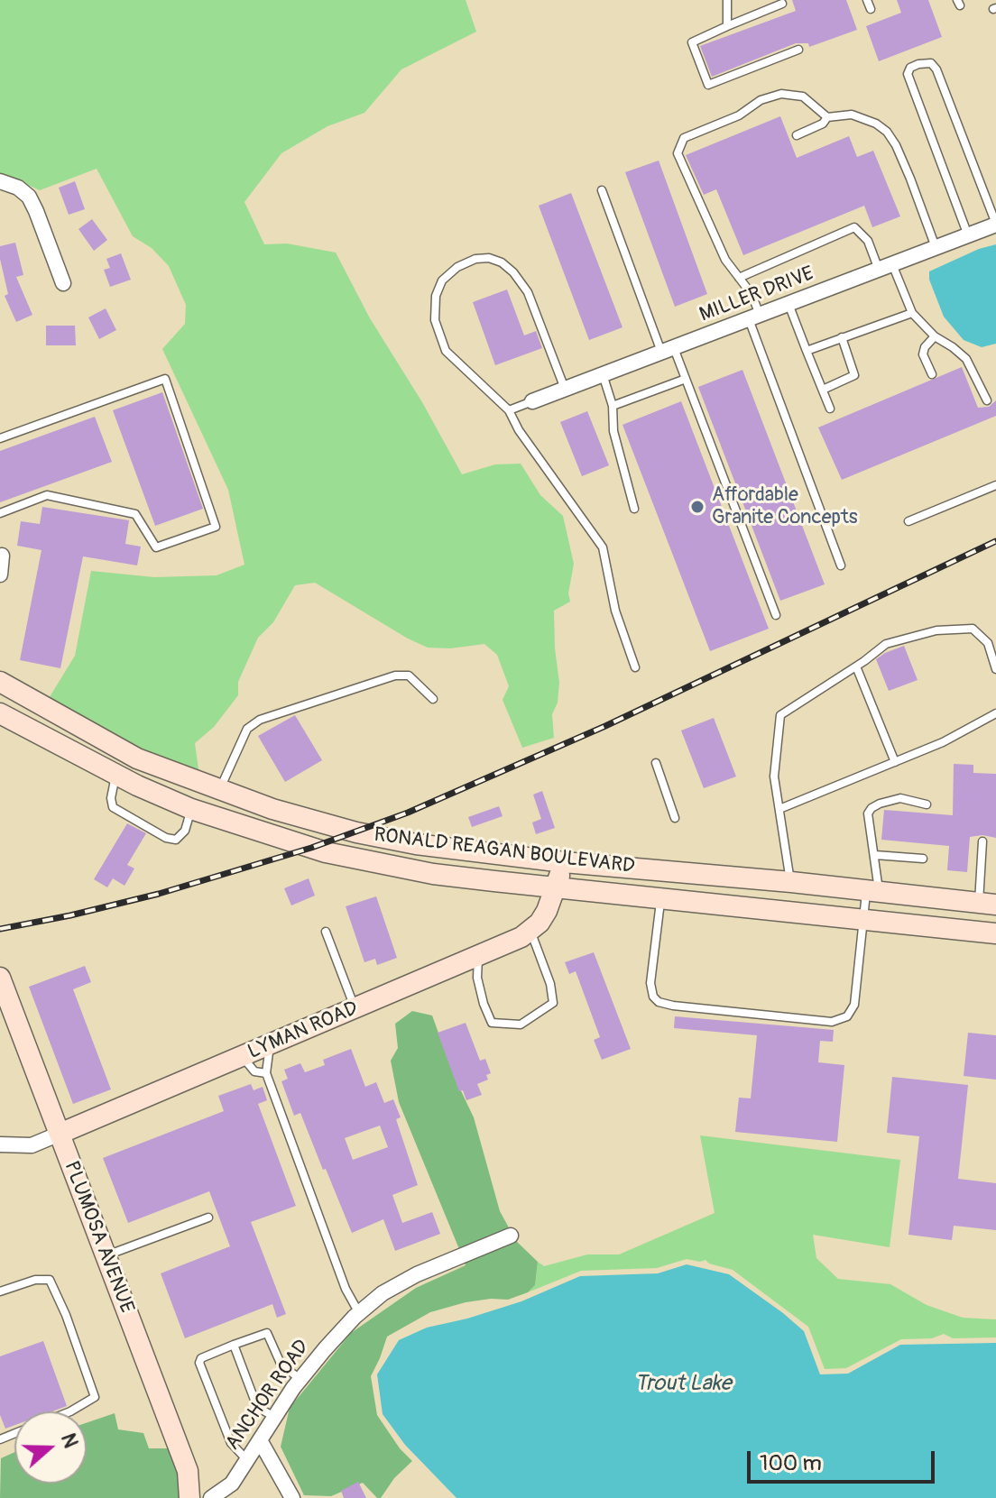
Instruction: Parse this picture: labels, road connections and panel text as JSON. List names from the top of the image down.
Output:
{
  "streets": {
    "main road": ["RONALD REAGAN BOULEVARD", "LYMAN ROAD", "PLUMOSA AVENUE"],
    "street": ["MILLER DRIVE", "ANCHOR ROAD"]
  },
  "crossings": [
    ["RONALD REAGAN BOULEVARD", "LYMAN ROAD"],
    ["LYMAN ROAD", "PLUMOSA AVENUE"]
  ],
  "water": ["Trout Lake"],
  "places": ["Affordable Granite Concepts"],
  "scale_bar": "100 m",
  "north": "right"
}
